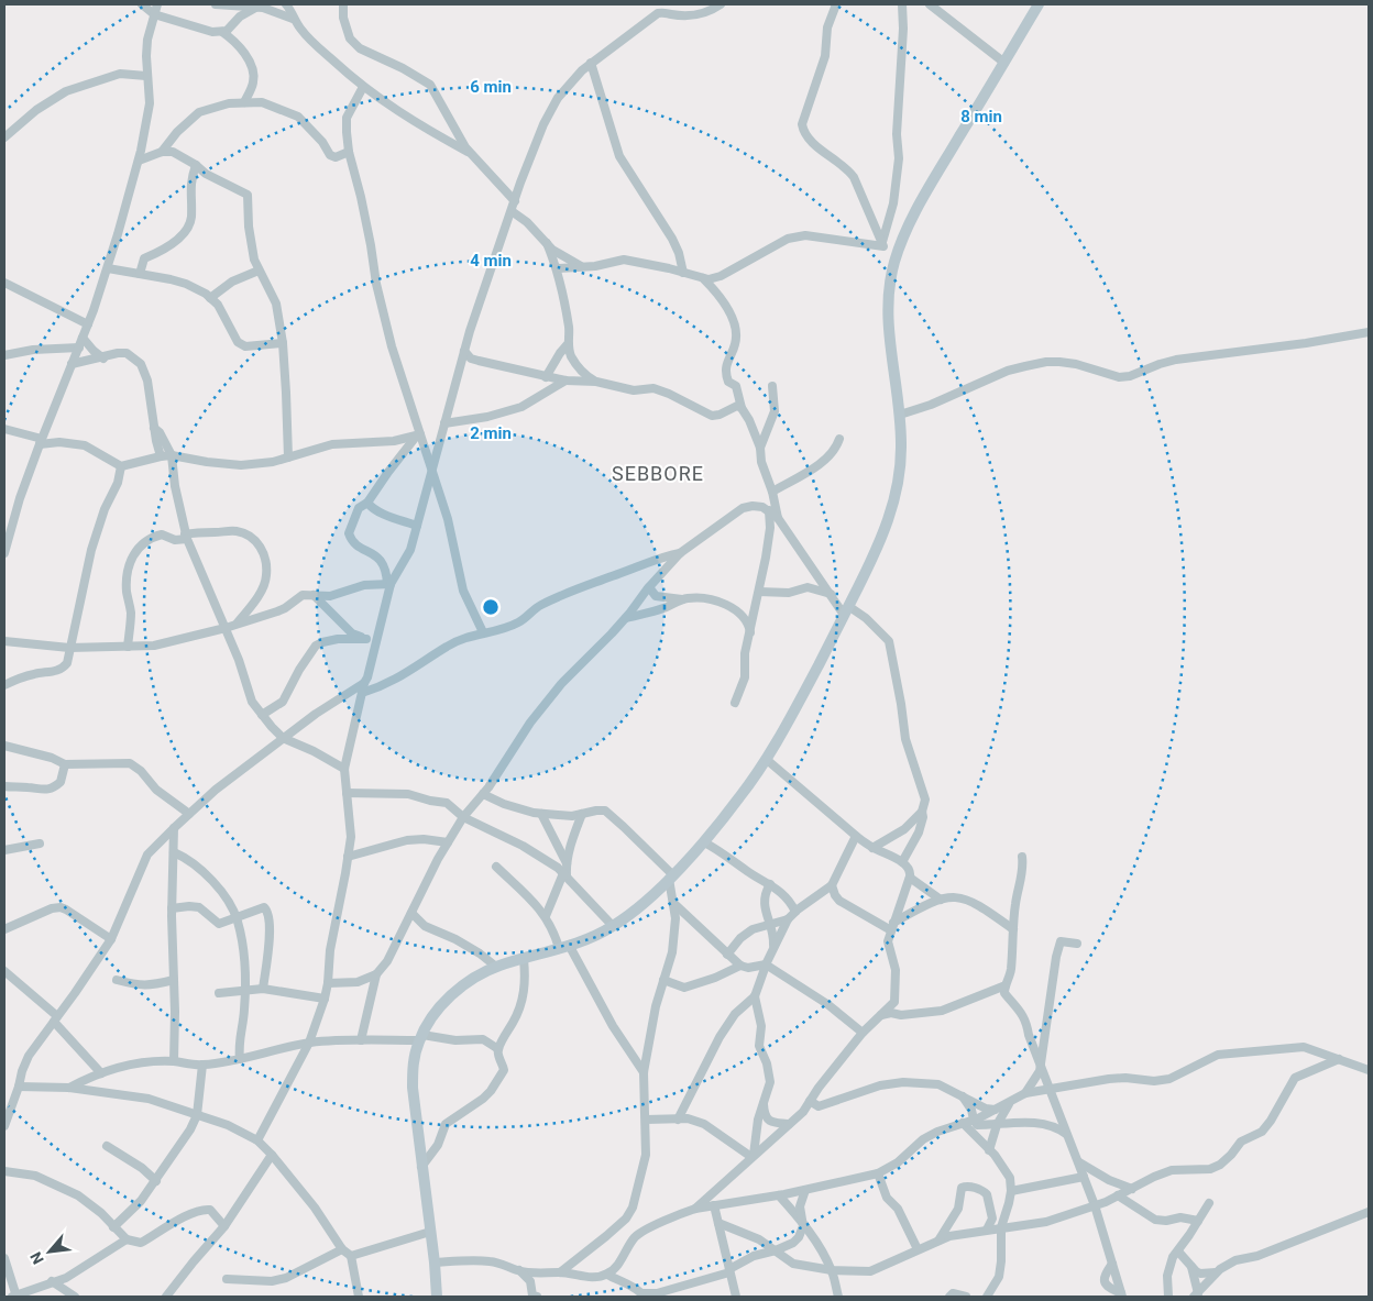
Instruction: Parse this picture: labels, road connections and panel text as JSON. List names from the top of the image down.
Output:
{
  "districts": ["SEBBORE"],
  "north": "bottom left",
  "rings": [
    "6 min",
    "8 min",
    "4 min",
    "2 min"
  ]
}
